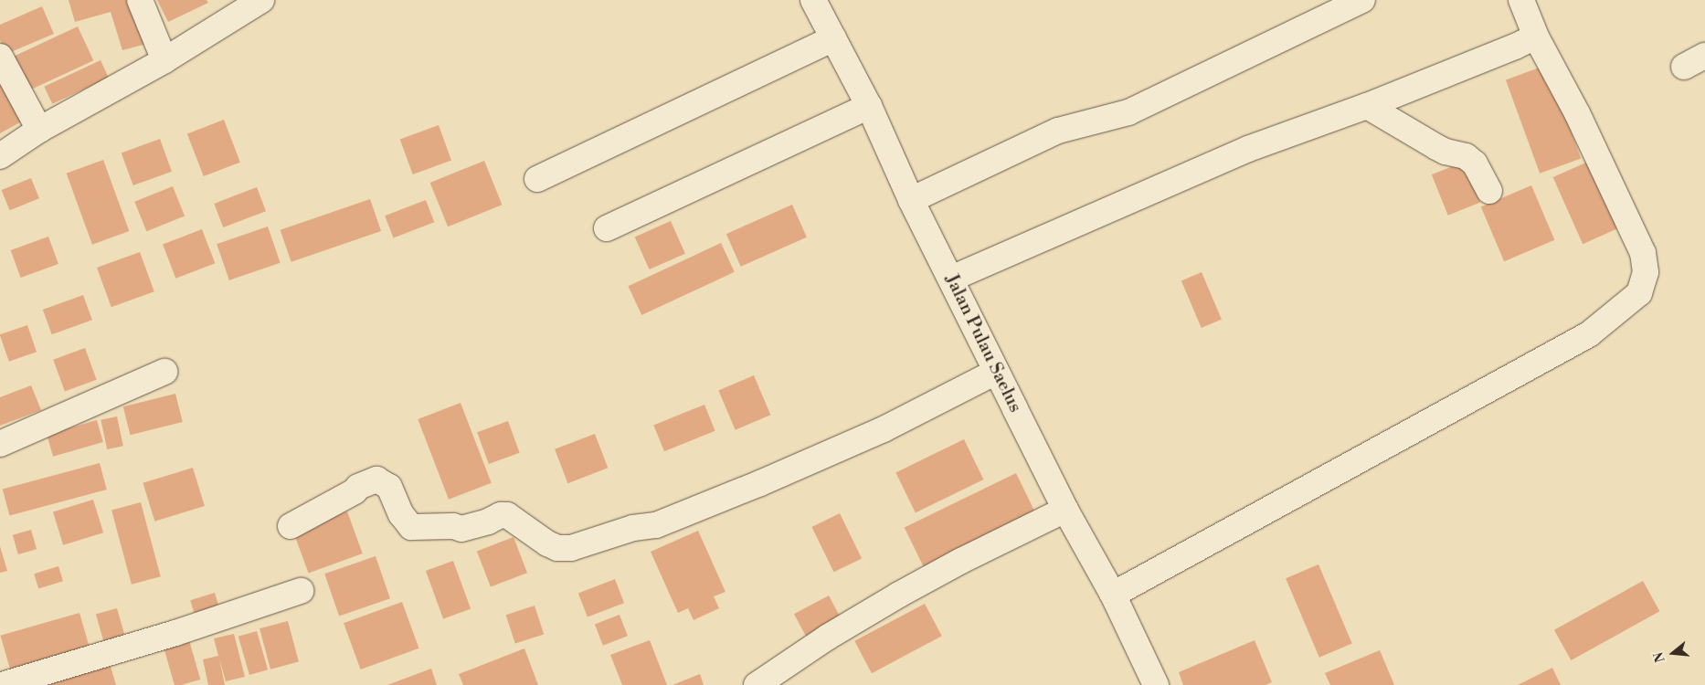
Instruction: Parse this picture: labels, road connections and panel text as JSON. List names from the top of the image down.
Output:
{
  "streets": {
    "street": ["Jalan Pulau Saelus"]
  },
  "north": "left"
}
